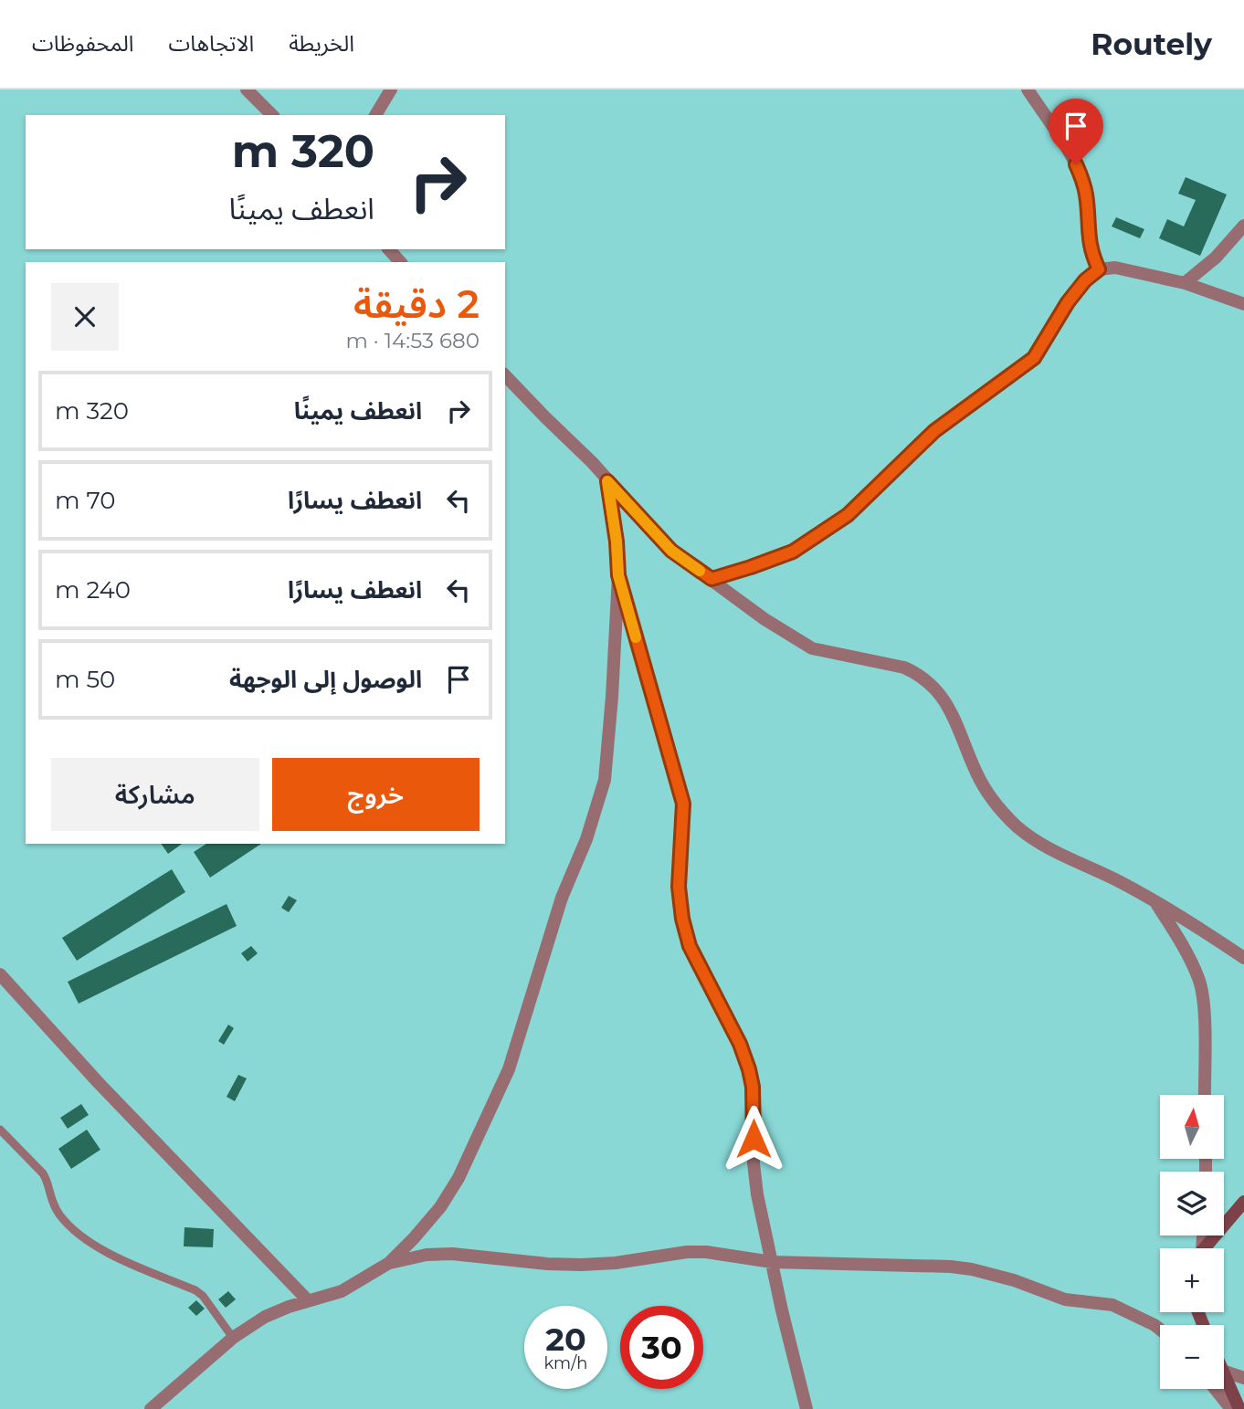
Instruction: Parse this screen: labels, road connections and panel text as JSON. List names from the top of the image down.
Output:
{
  "north": "top",
  "page": {
    "header": "Routely",
    "nav": ["الخريطة", "الاتجاهات", "المحفوظات"],
    "turn": ["320 m", "انعطف يمينًا"],
    "heading": ["2 دقيقة", "680 m · 14:53"],
    "list": [
      {
        "name": "انعطف يمينًا",
        "value": "320 m"
      },
      {
        "name": "انعطف يسارًا",
        "value": "70 m"
      },
      {
        "name": "انعطف يسارًا",
        "value": "240 m"
      },
      {
        "name": "الوصول إلى الوجهة",
        "value": "50 m"
      }
    ],
    "buttons": ["خروج", "مشاركة"],
    "map_buttons": ["+", "−"],
    "speed": "20 km/h",
    "limit": "30"
  }
}
